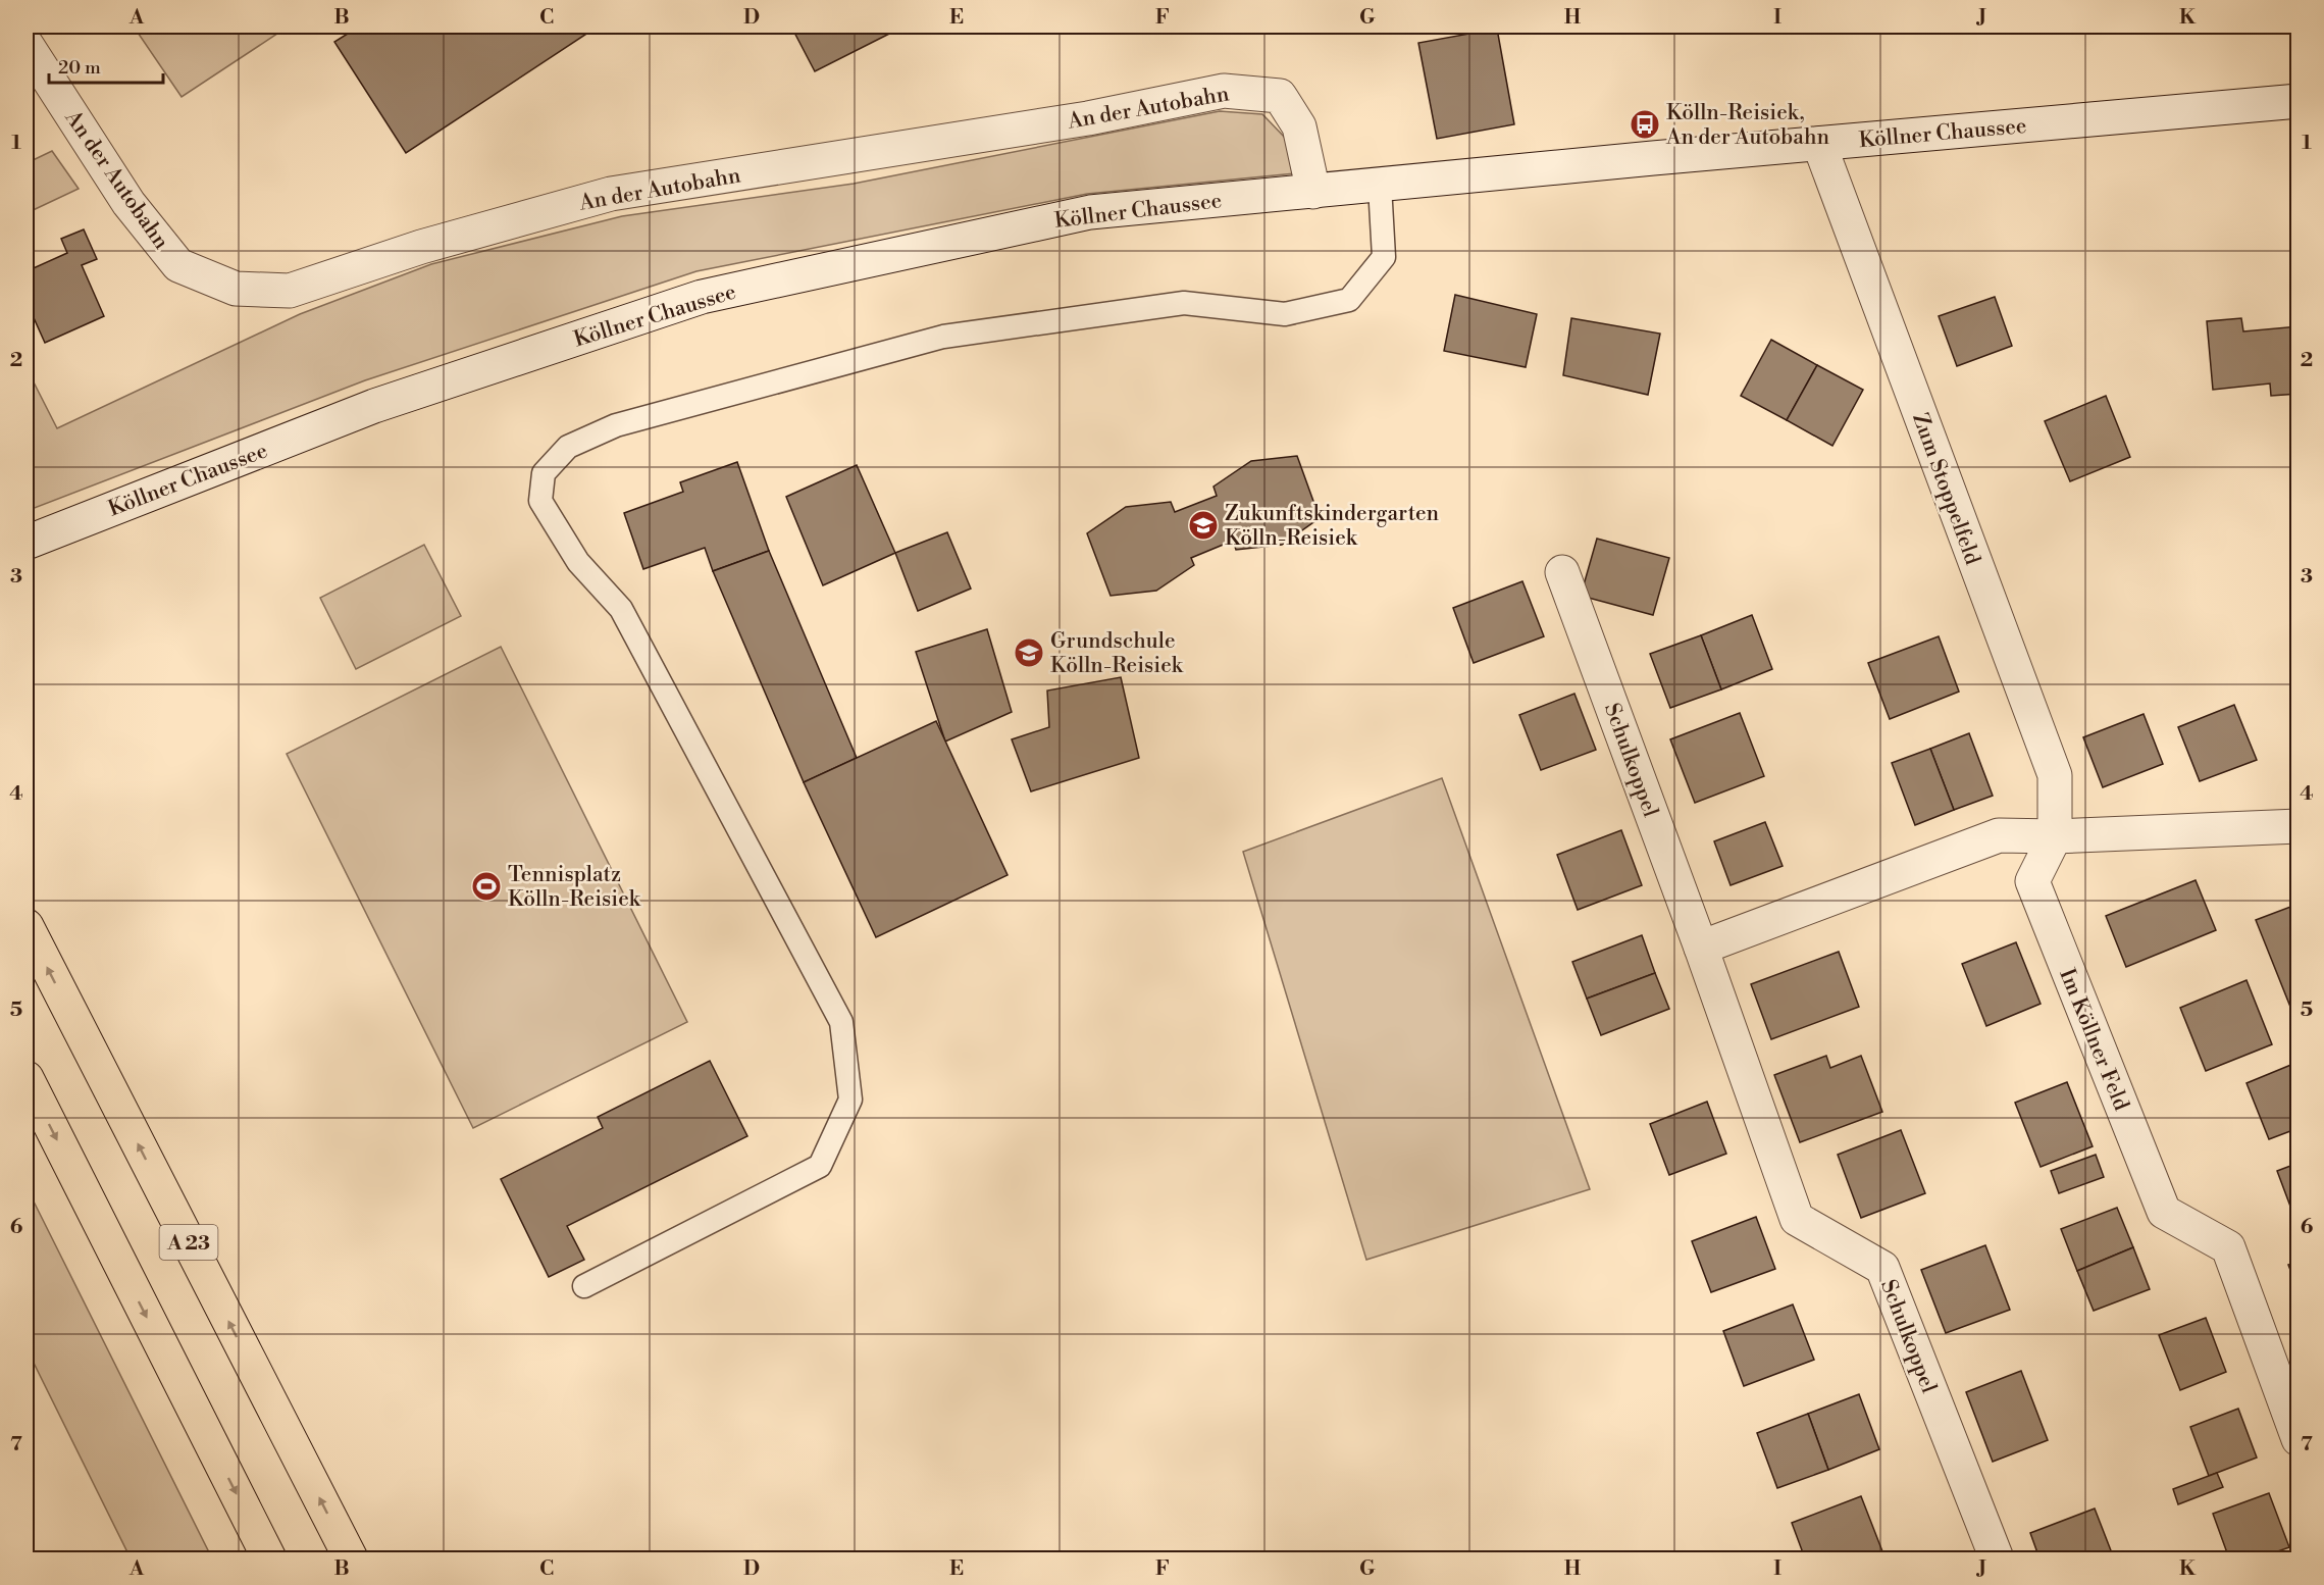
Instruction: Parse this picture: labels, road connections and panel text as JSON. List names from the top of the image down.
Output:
{
  "streets": {
    "highway": ["A 23"],
    "street": [
      "An der Autobahn",
      "Köllner Chaussee",
      "Zum Stoppelfeld",
      "Schulkoppel",
      "Im Köllner Feld"
    ]
  },
  "crossings": [
    ["An der Autobahn", "Köllner Chaussee"],
    ["Köllner Chaussee", "Zum Stoppelfeld"],
    ["Zum Stoppelfeld", "Im Köllner Feld"]
  ],
  "places": {
    "bus stop": ["Kölln-Reisiek, An der Autobahn"],
    "school or university": ["Zukunftskindergarten Kölln-Reisiek", "Grundschule Kölln-Reisiek"],
    "sports": ["Tennisplatz Kölln-Reisiek"]
  },
  "scale_bar": "20 m",
  "grid": {
    "columns": [
      "A",
      "B",
      "C",
      "D",
      "E",
      "F",
      "G",
      "H",
      "I",
      "J",
      "K"
    ],
    "rows": [
      "1",
      "2",
      "3",
      "4",
      "5",
      "6",
      "7"
    ]
  }
}
